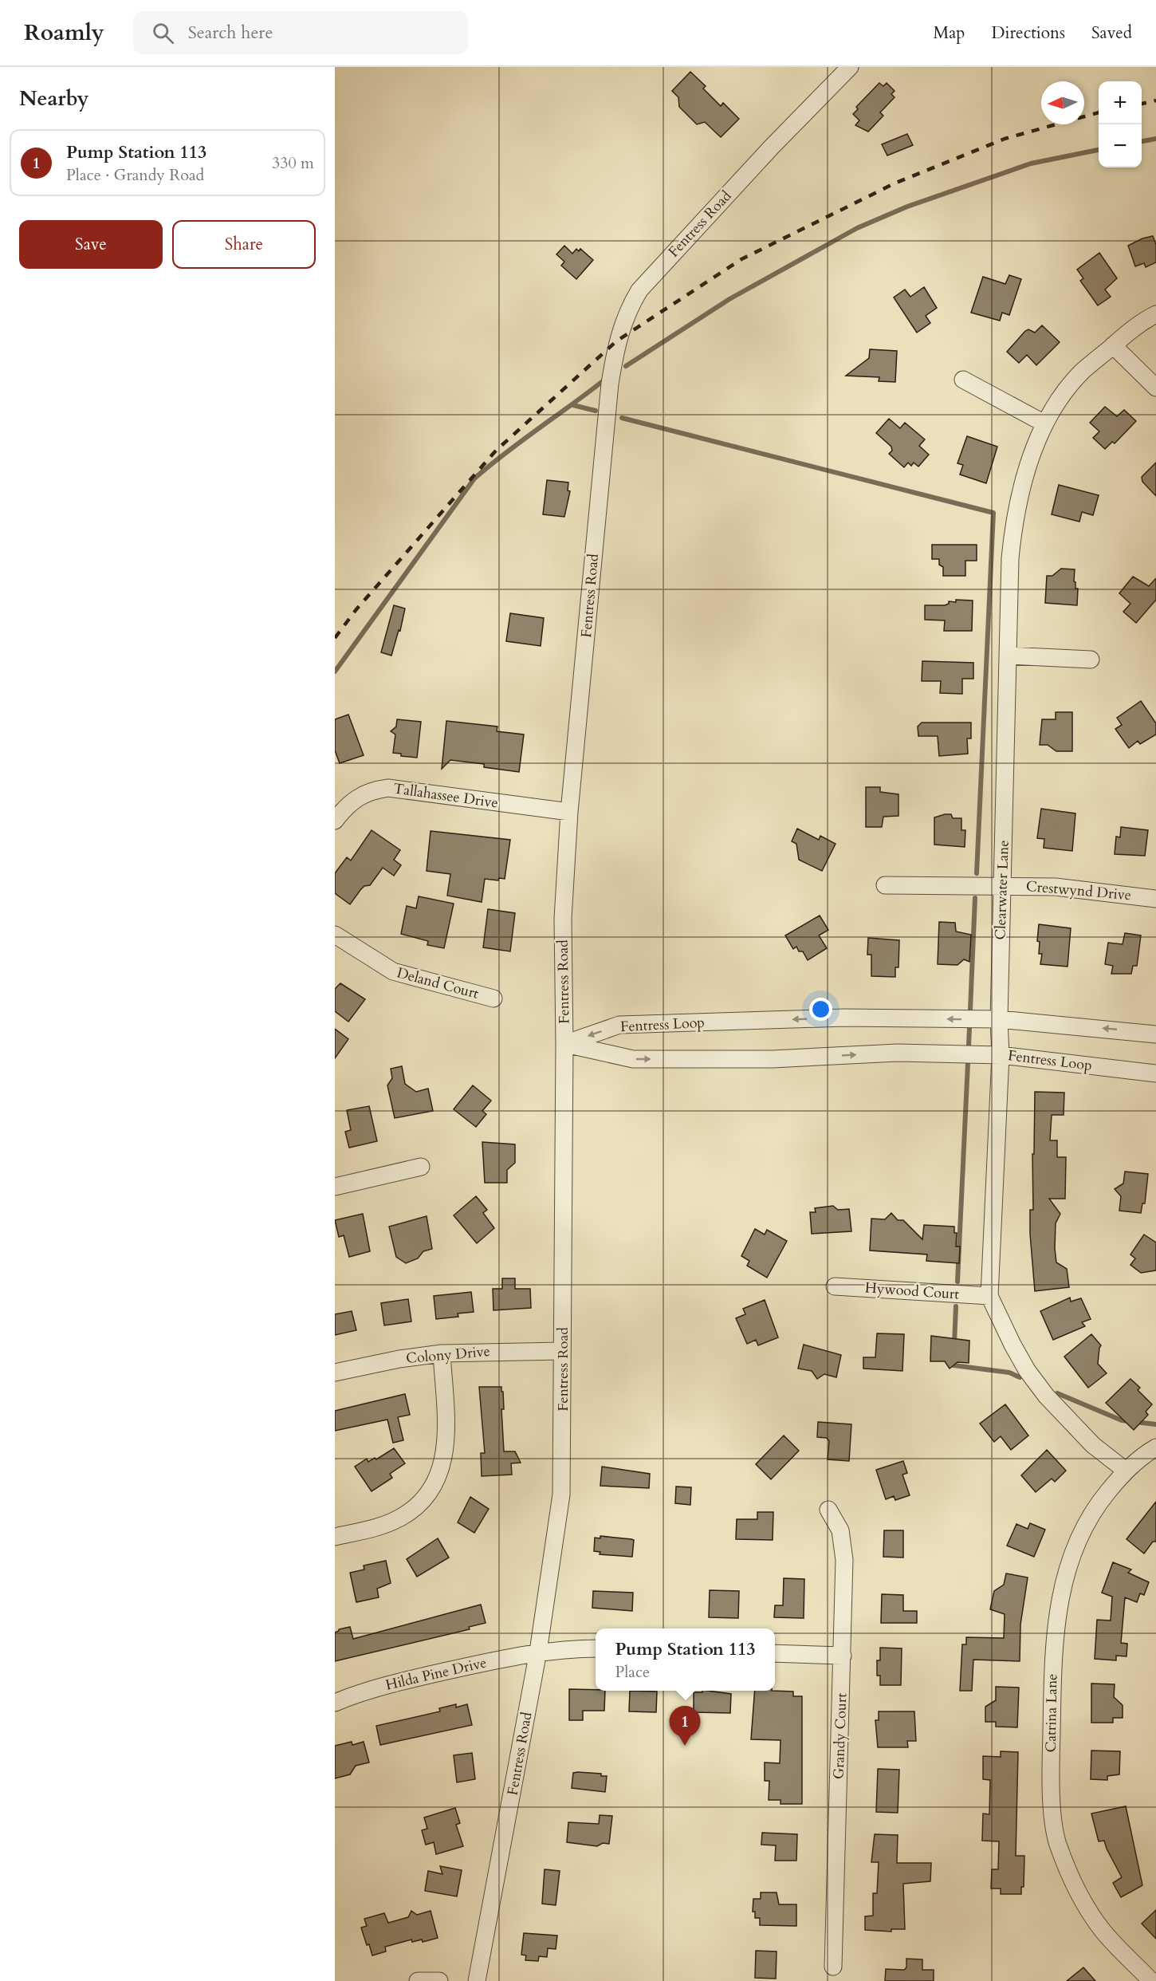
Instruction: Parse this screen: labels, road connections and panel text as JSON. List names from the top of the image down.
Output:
{
  "streets": {
    "street": [
      "Fentress Road",
      "Tallahassee Drive",
      "Clearwater Lane",
      "Crestwynd Drive",
      "Deland Court",
      "Fentress Loop",
      "Hywood Court",
      "Colony Drive",
      "Hilda Pine Drive",
      "Catrina Lane",
      "Grandy Court"
    ]
  },
  "crossings": [
    ["Fentress Road", "Tallahassee Drive"],
    ["Fentress Road", "Fentress Loop"],
    ["Fentress Road", "Colony Drive"],
    ["Fentress Road", "Hilda Pine Drive"],
    ["Clearwater Lane", "Crestwynd Drive"],
    ["Clearwater Lane", "Fentress Loop"],
    ["Clearwater Lane", "Hywood Court"],
    ["Clearwater Lane", "Catrina Lane"]
  ],
  "north": "left",
  "page": {
    "header": "Roamly",
    "search": "Search here",
    "nav": ["Map", "Directions", "Saved"],
    "heading": "Nearby",
    "map_buttons": ["+", "−"],
    "list": [
      {
        "mark": "1",
        "name": "Pump Station 113",
        "note": "Place · Grandy Road",
        "value": "330 m"
      }
    ],
    "buttons": ["Save", "Share"],
    "popup": ["Pump Station 113", "Place"],
    "pins": "1"
  }
}
